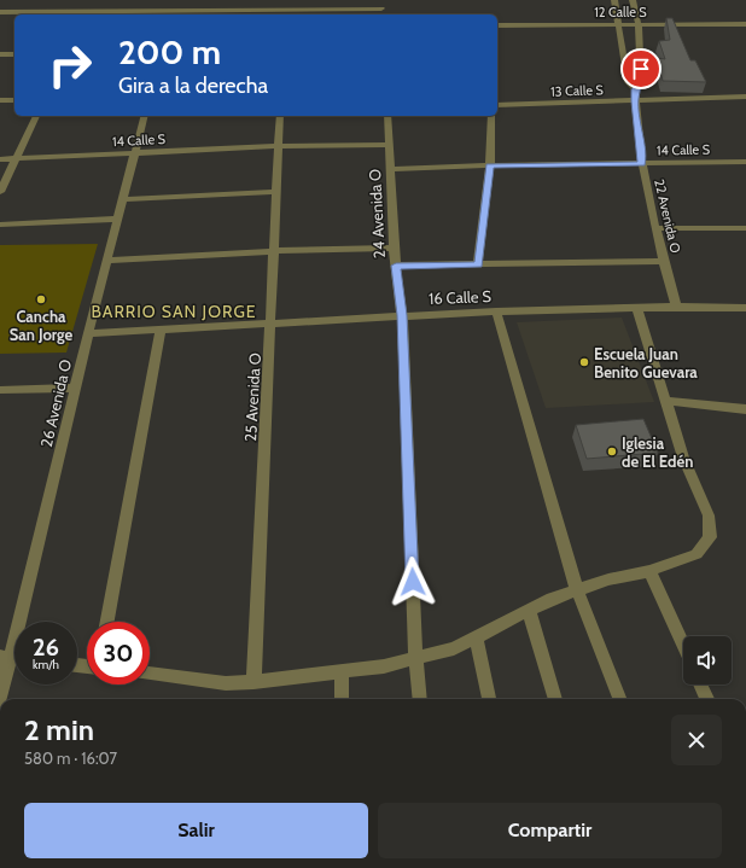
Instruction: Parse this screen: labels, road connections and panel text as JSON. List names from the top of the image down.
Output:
{
  "streets": {
    "street": [
      "12 Calle S",
      "13 Calle S",
      "14 Calle S",
      "24 Avenida O",
      "22 Avenida O",
      "16 Calle S",
      "25 Avenida O",
      "26 Avenida O"
    ]
  },
  "crossings": [
    ["13 Calle S", "22 Avenida O"],
    ["14 Calle S", "24 Avenida O"],
    ["14 Calle S", "22 Avenida O"],
    ["14 Calle S", "25 Avenida O"],
    ["14 Calle S", "26 Avenida O"],
    ["24 Avenida O", "16 Calle S"],
    ["22 Avenida O", "16 Calle S"],
    ["16 Calle S", "25 Avenida O"],
    ["16 Calle S", "26 Avenida O"]
  ],
  "districts": ["BARRIO SAN JORGE"],
  "places": ["Cancha San Jorge", "Escuela Juan Benito Guevara", "Iglesia de El Edén"],
  "page": {
    "turn": ["200 m", "Gira a la derecha"],
    "speed": "26 km/h",
    "limit": "30",
    "heading": ["2 min", "580 m · 16:07"],
    "buttons": ["Salir", "Compartir"]
  }
}
